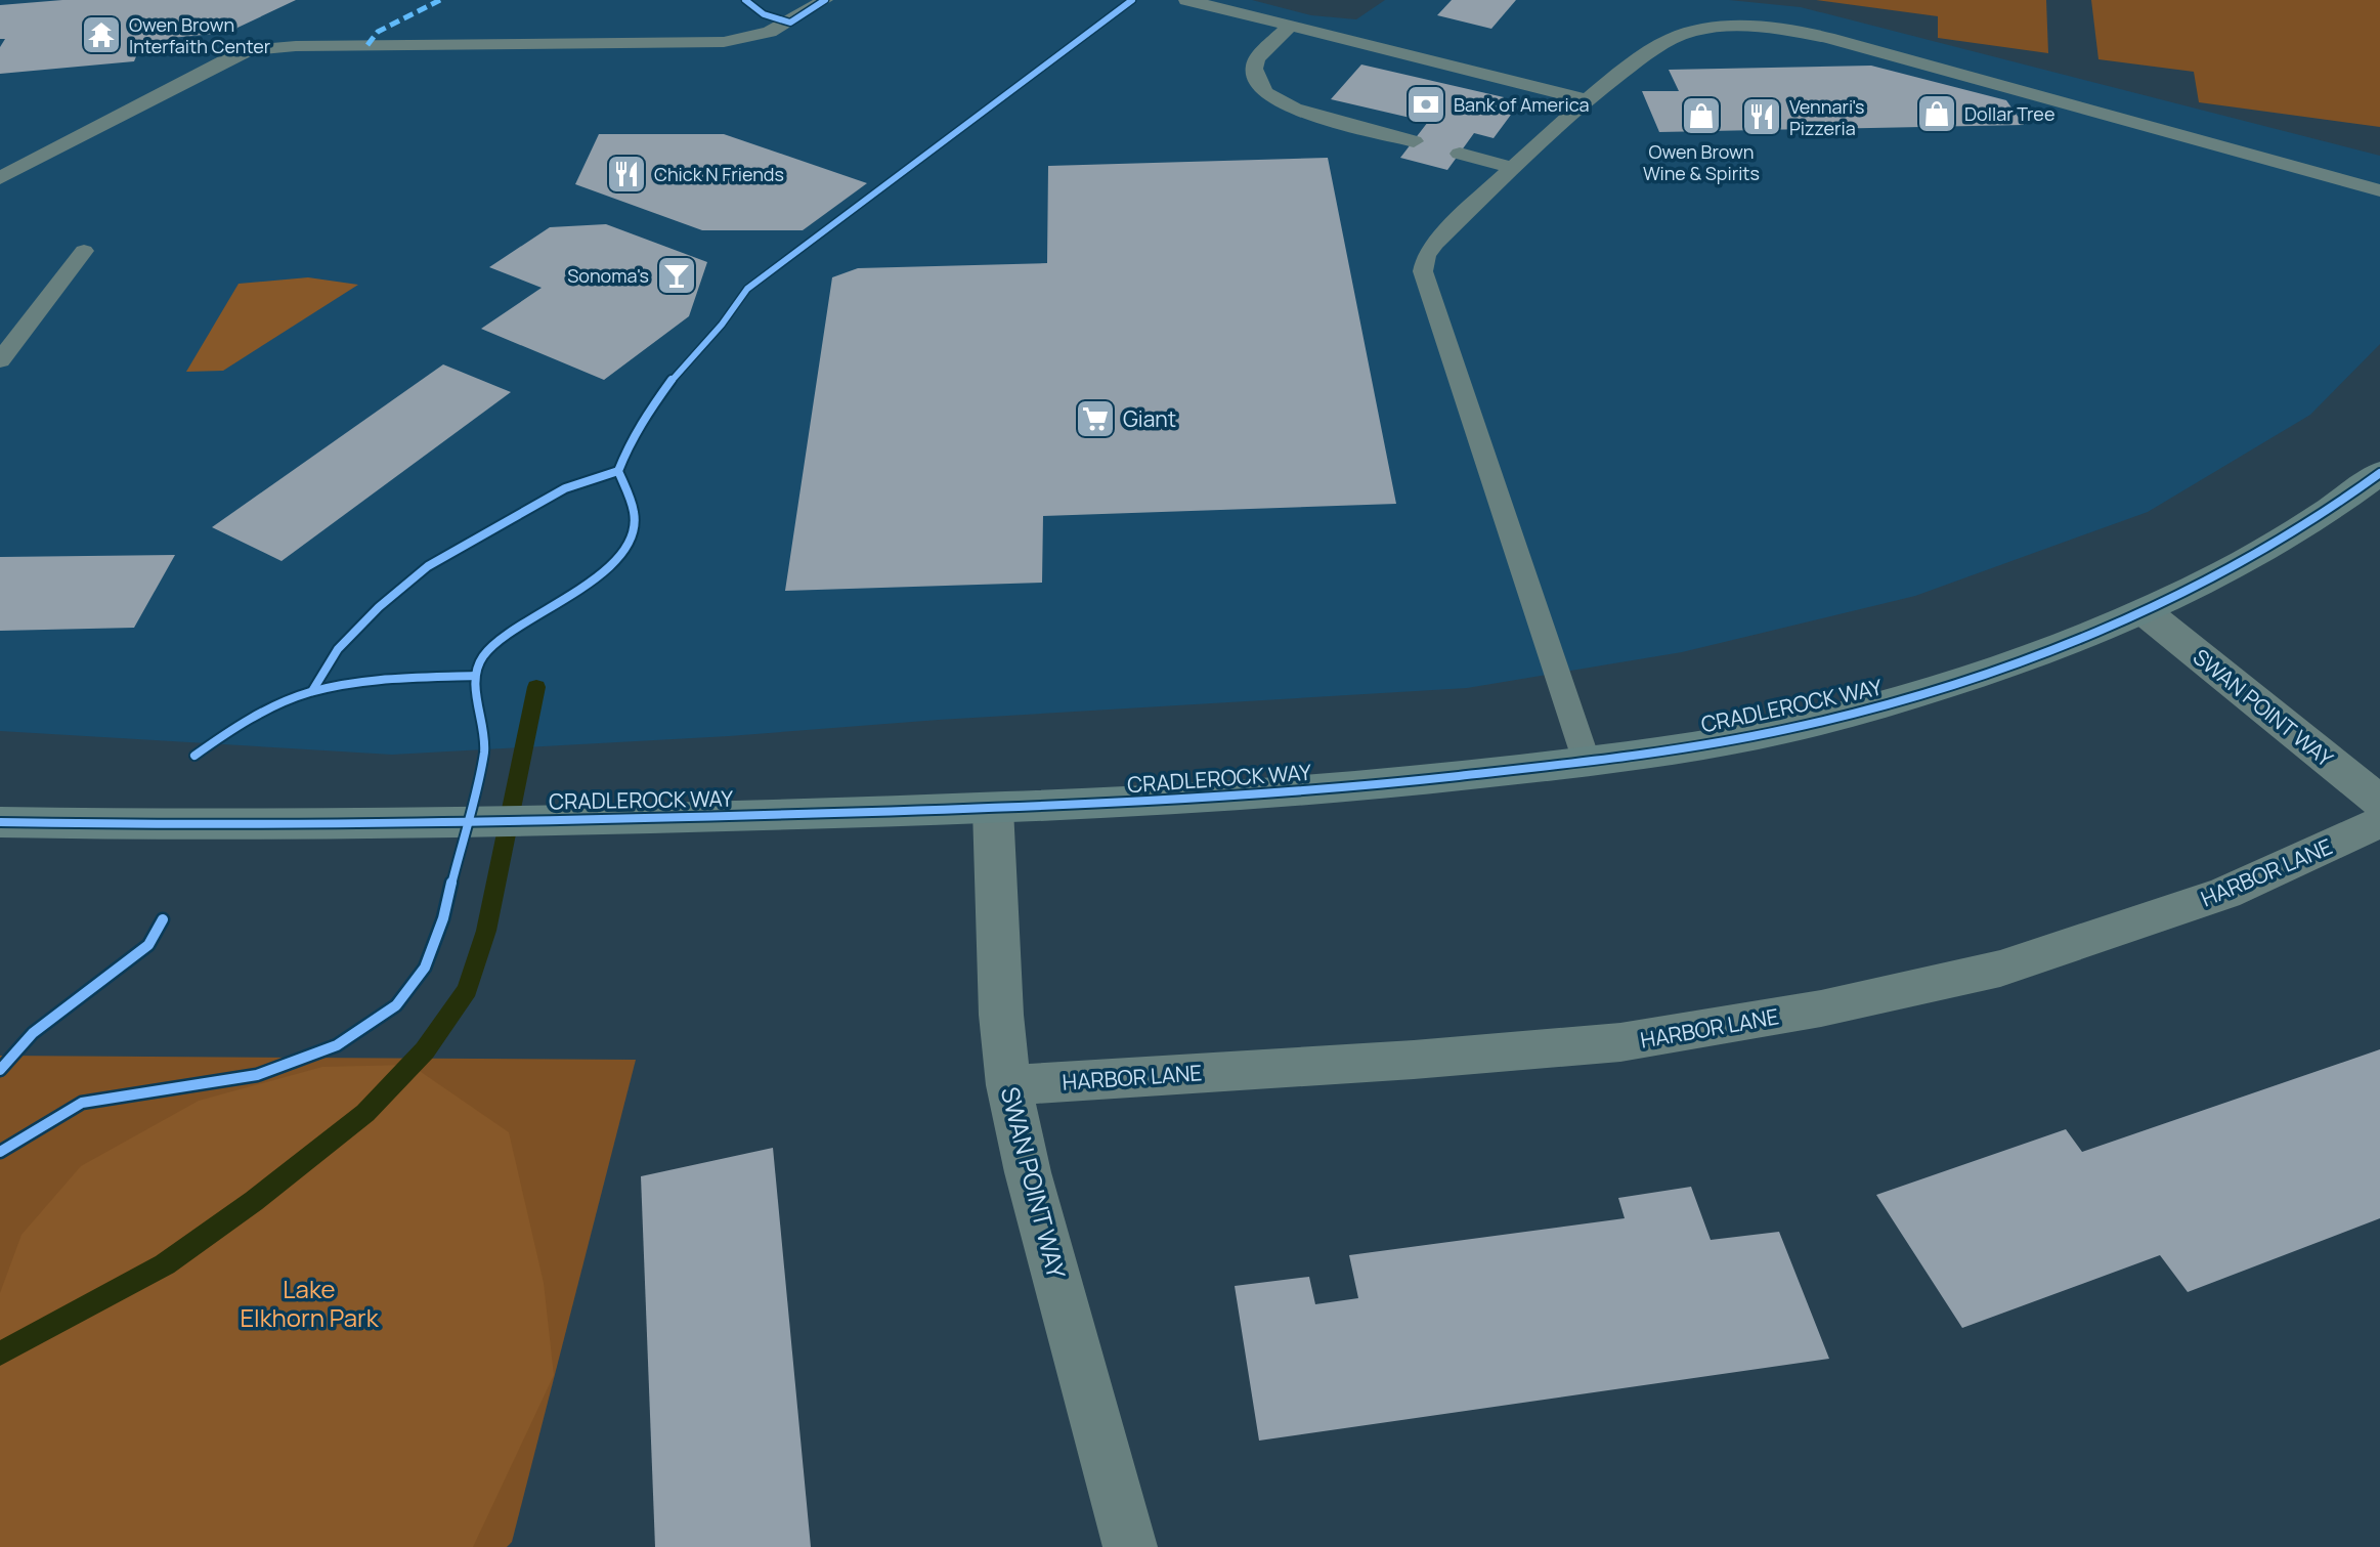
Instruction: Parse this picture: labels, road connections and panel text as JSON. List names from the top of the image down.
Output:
{
  "streets": {
    "street": ["CRADLEROCK WAY", "SWAN POINT WAY", "HARBOR LANE"]
  },
  "crossings": [
    ["CRADLEROCK WAY", "SWAN POINT WAY"],
    ["SWAN POINT WAY", "HARBOR LANE"]
  ],
  "parks": ["Lake Elkhorn Park"],
  "places": {
    "temple": ["Owen Brown Interfaith Center"],
    "bank": ["Bank of America"],
    "shop": ["Dollar Tree", "Owen Brown Wine & Spirits"],
    "restaurant": ["Vennari's Pizzeria", "Chick N Friends"],
    "bar": ["Sonoma's"],
    "supermarket": ["Giant"]
  }
}
